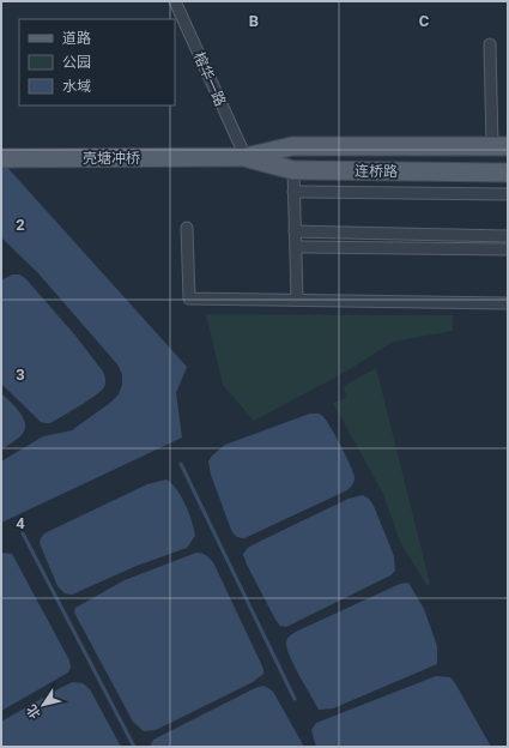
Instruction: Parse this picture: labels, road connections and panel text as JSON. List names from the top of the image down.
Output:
{
  "streets": {
    "main road": ["壳塘冲桥", "连桥路"],
    "street": ["榕华一路"]
  },
  "crossings": [
    ["榕华一路", "连桥路"],
    ["壳塘冲桥", "连桥路"]
  ],
  "legend": ["道路", "公园", "水域"],
  "north": "bottom left",
  "grid": {
    "columns": ["B", "C"],
    "rows": ["2", "3", "4"]
  }
}
